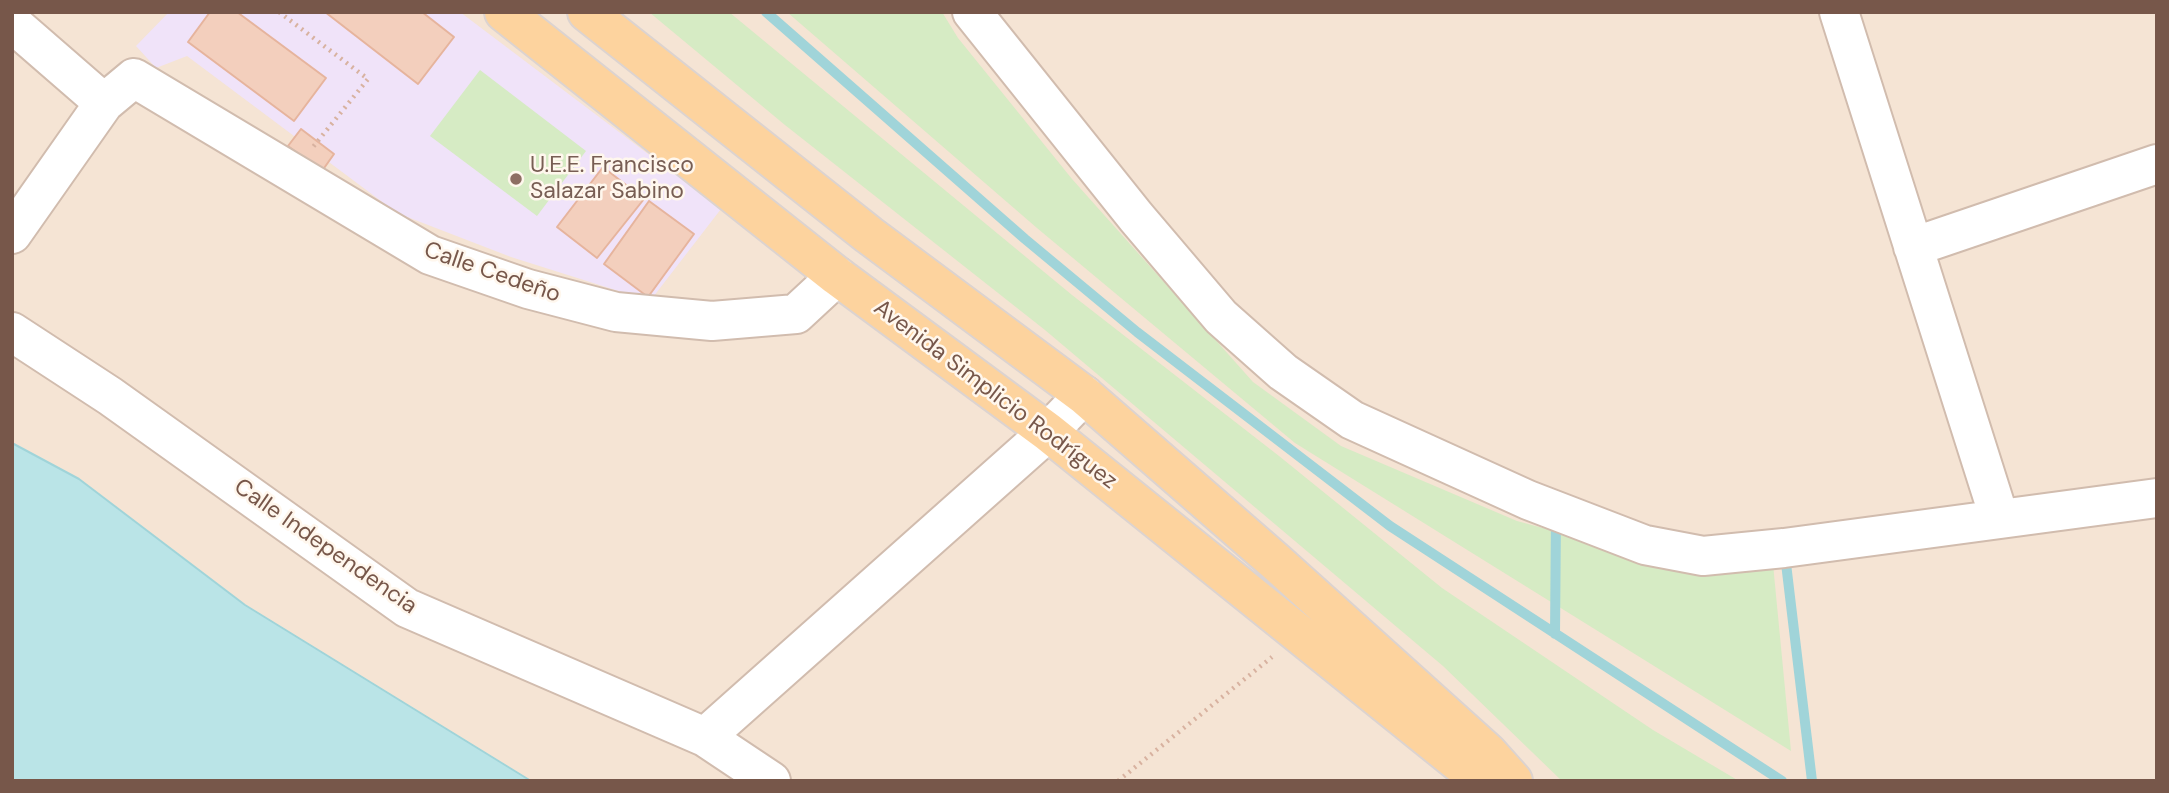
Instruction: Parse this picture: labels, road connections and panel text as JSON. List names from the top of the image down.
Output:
{
  "streets": {
    "main road": ["Avenida Simplicio Rodríguez"],
    "street": ["Calle Cedeño", "Calle Independencia"]
  },
  "crossings": [
    ["Calle Cedeño", "Avenida Simplicio Rodríguez"]
  ],
  "places": ["U.E.E. Francisco Salazar Sabino"]
}
